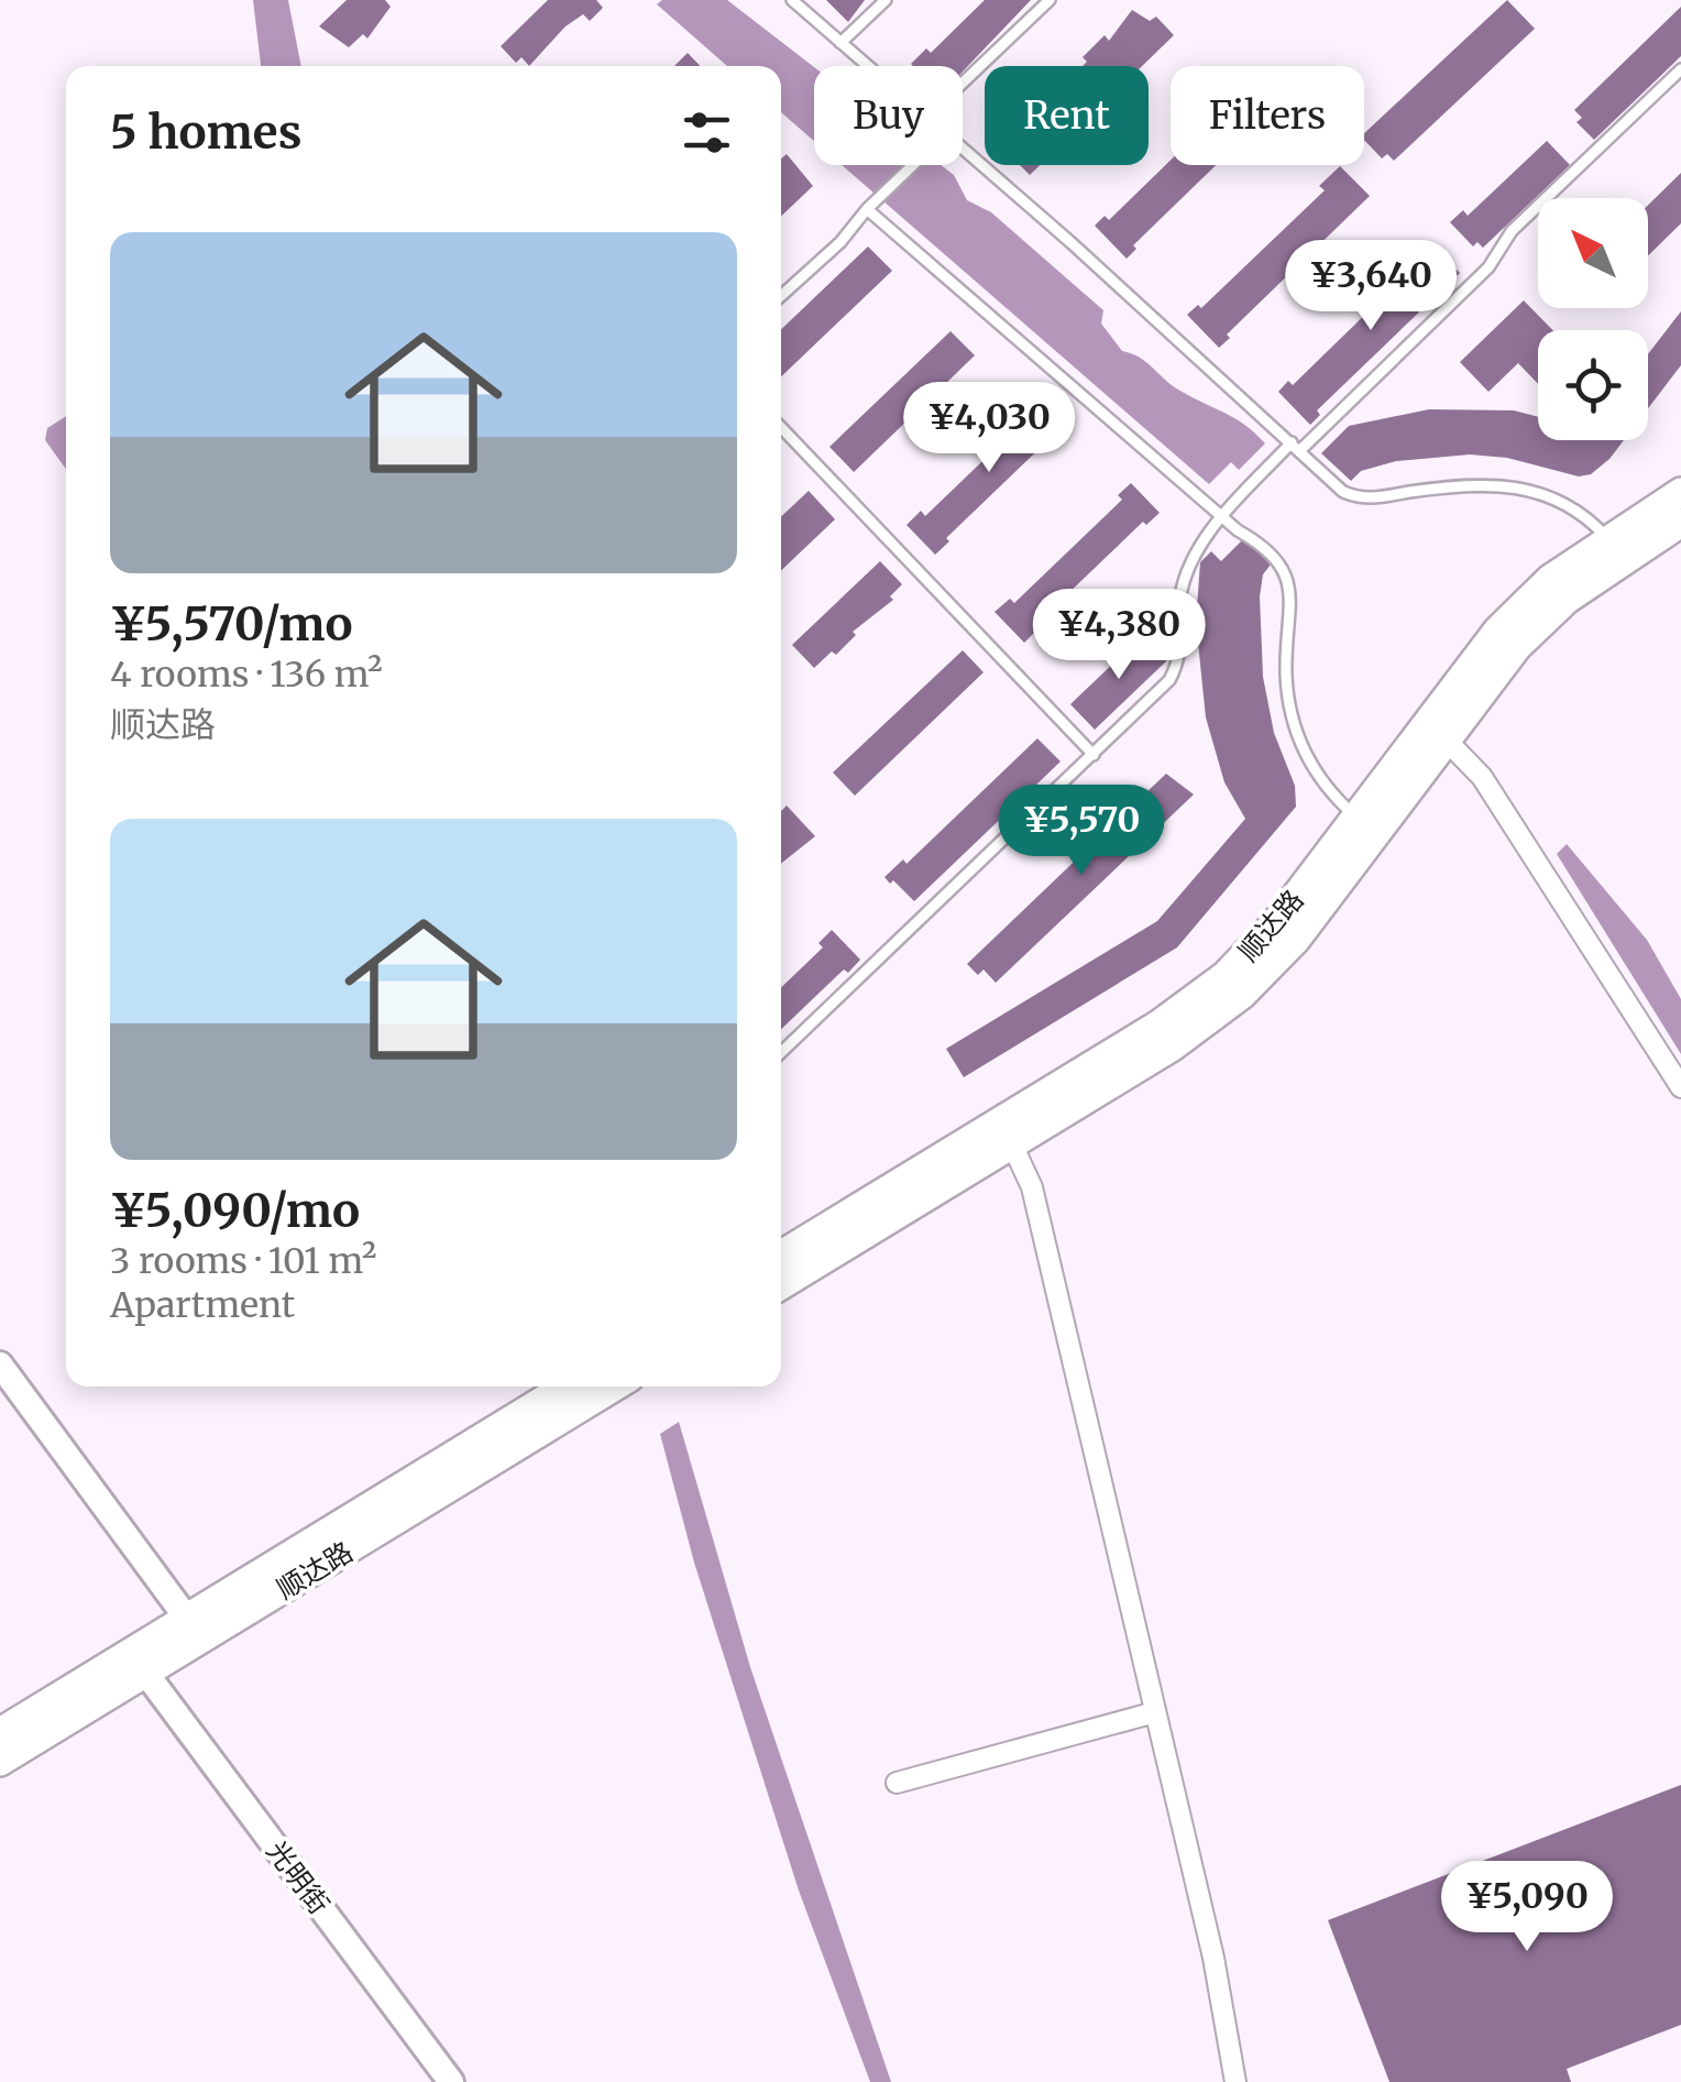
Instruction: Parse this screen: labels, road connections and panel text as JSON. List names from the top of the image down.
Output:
{
  "streets": {
    "main road": ["顺达路"],
    "street": ["光明街"]
  },
  "crossings": [
    ["顺达路", "光明街"]
  ],
  "north": "top left",
  "page": {
    "chip": ["Buy", "Rent", "Filters"],
    "heading": "5 homes",
    "list": [
      {
        "name": "¥5,570/mo",
        "note": "4 rooms · 136 m² · 顺达路"
      },
      {
        "name": "¥5,090/mo",
        "note": "3 rooms · 101 m² · Apartment"
      }
    ],
    "price": [
      "¥3,640",
      "¥4,030",
      "¥4,380",
      "¥5,570",
      "¥5,090"
    ]
  }
}
